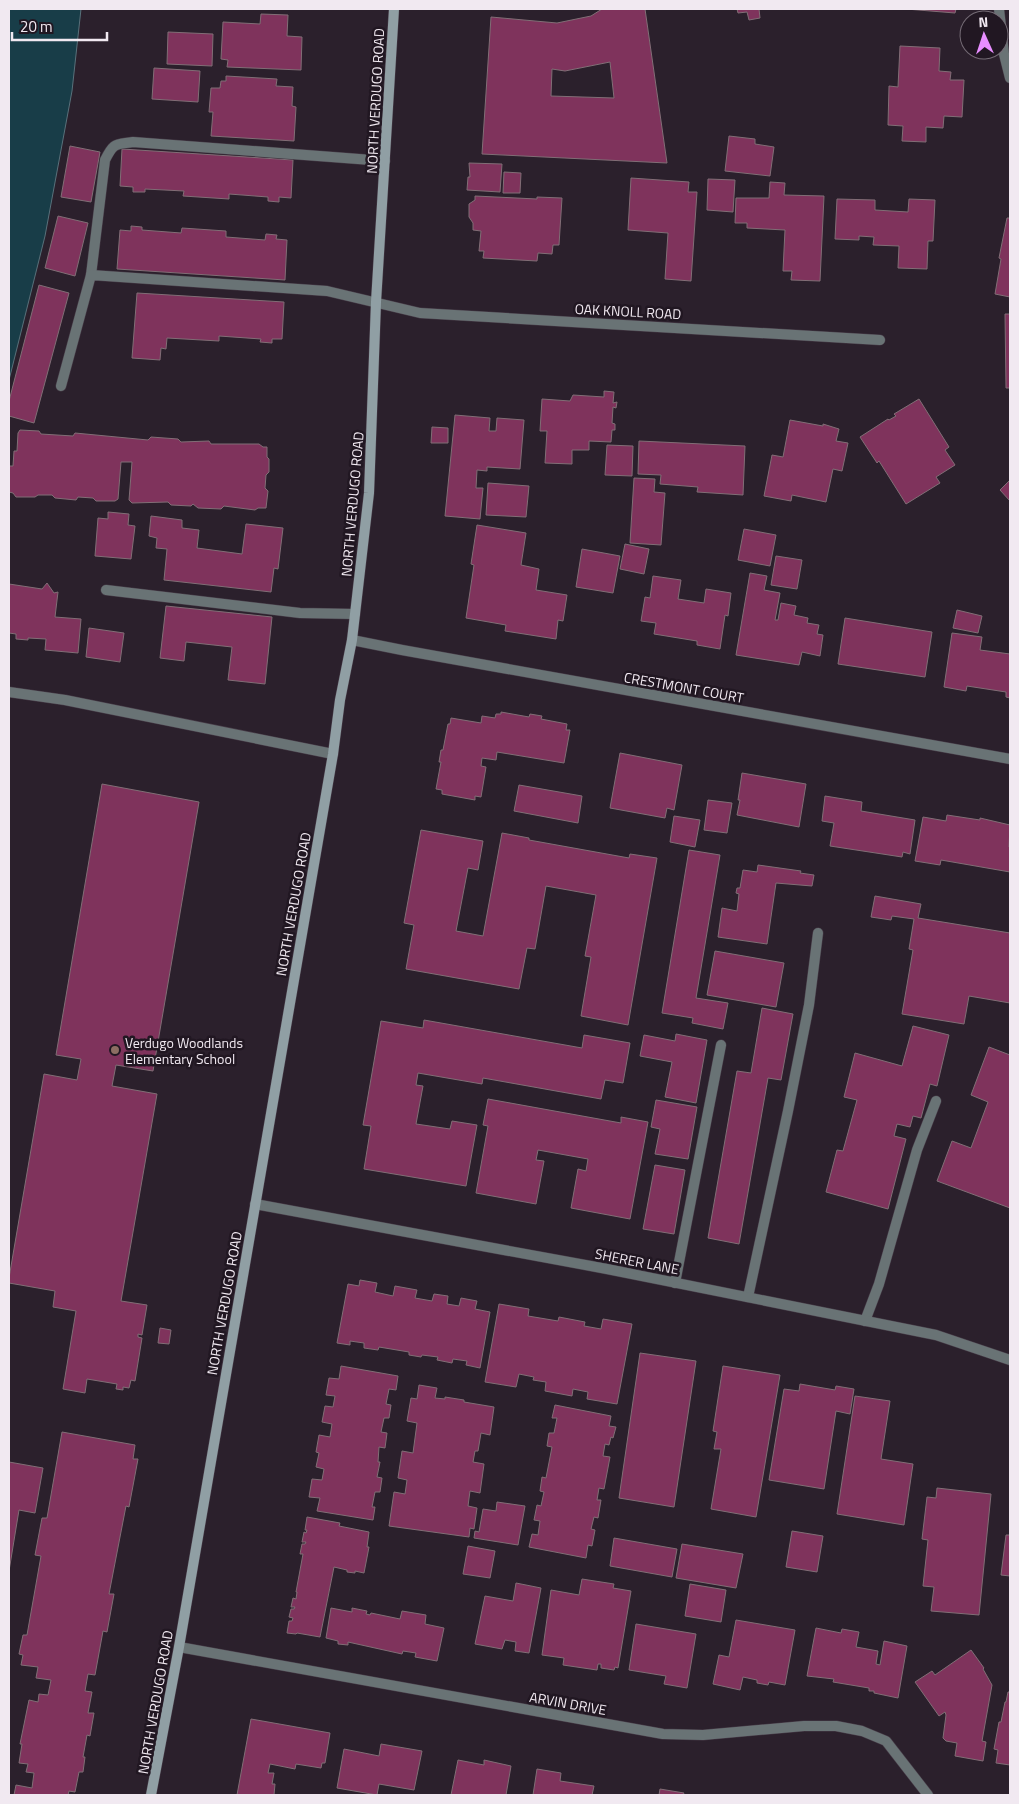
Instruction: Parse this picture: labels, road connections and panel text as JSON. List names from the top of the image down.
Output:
{
  "streets": {
    "main road": ["NORTH VERDUGO ROAD"],
    "street": [
      "OAK KNOLL ROAD",
      "CRESTMONT COURT",
      "SHERER LANE",
      "ARVIN DRIVE"
    ]
  },
  "crossings": [
    ["NORTH VERDUGO ROAD", "OAK KNOLL ROAD"],
    ["NORTH VERDUGO ROAD", "CRESTMONT COURT"],
    ["NORTH VERDUGO ROAD", "SHERER LANE"],
    ["NORTH VERDUGO ROAD", "ARVIN DRIVE"]
  ],
  "places": ["Verdugo Woodlands Elementary School"],
  "scale_bar": "20 m",
  "north": "top"
}
